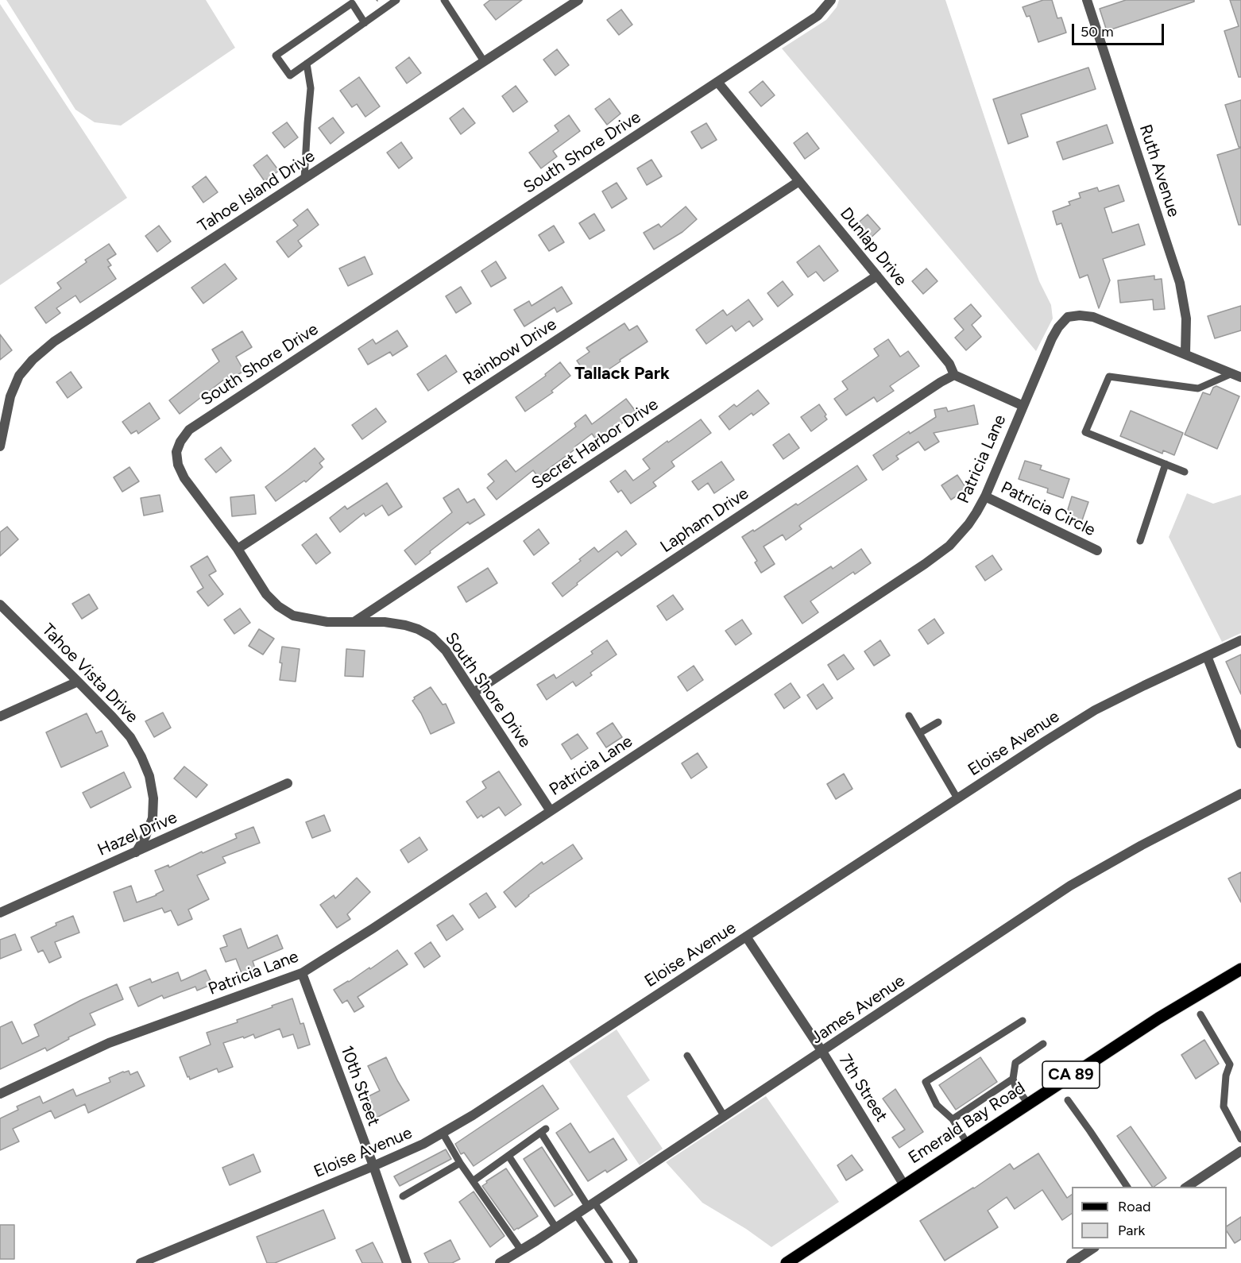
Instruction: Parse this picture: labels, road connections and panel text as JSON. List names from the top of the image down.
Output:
{
  "streets": {
    "main road": ["CA 89", "Emerald Bay Road"],
    "street": [
      "South Shore Drive",
      "Ruth Avenue",
      "Tahoe Island Drive",
      "Dunlap Drive",
      "Rainbow Drive",
      "Secret Harbor Drive",
      "Patricia Lane",
      "Patricia Circle",
      "Lapham Drive",
      "Tahoe Vista Drive",
      "Eloise Avenue",
      "Hazel Drive",
      "James Avenue",
      "10th Street",
      "7th Street"
    ]
  },
  "crossings": [
    ["South Shore Drive", "Dunlap Drive"],
    ["South Shore Drive", "Rainbow Drive"],
    ["South Shore Drive", "Secret Harbor Drive"],
    ["South Shore Drive", "Patricia Lane"],
    ["South Shore Drive", "Lapham Drive"],
    ["Ruth Avenue", "Patricia Lane"],
    ["Dunlap Drive", "Rainbow Drive"],
    ["Dunlap Drive", "Secret Harbor Drive"],
    ["Dunlap Drive", "Lapham Drive"],
    ["Patricia Lane", "Patricia Circle"],
    ["Patricia Lane", "10th Street"],
    ["Tahoe Vista Drive", "Hazel Drive"],
    ["Eloise Avenue", "10th Street"],
    ["Eloise Avenue", "7th Street"],
    ["James Avenue", "7th Street"],
    ["7th Street", "Emerald Bay Road"]
  ],
  "districts": ["Tallack Park"],
  "legend": ["Road", "Park"],
  "scale_bar": "50 m"
}
